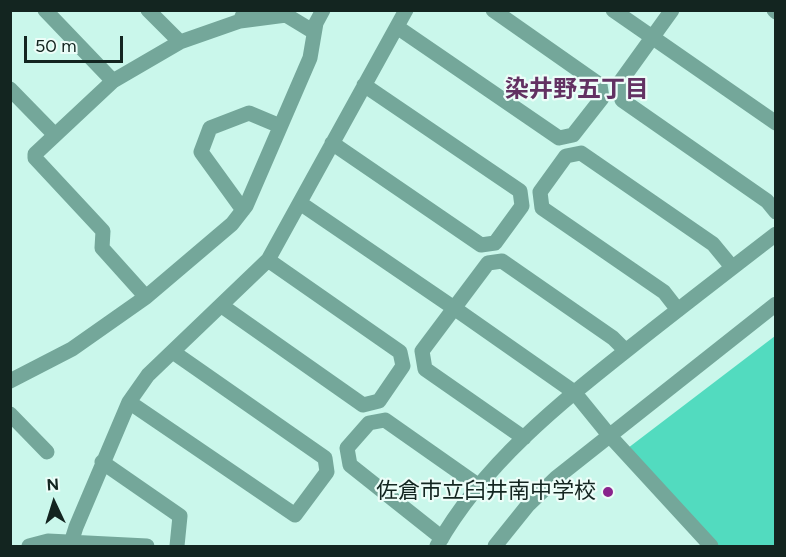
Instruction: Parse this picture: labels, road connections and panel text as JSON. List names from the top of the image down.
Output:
{
  "districts": ["染井野五丁目"],
  "places": ["佐倉市立臼井南中学校"],
  "scale_bar": "50 m",
  "north": "top"
}
